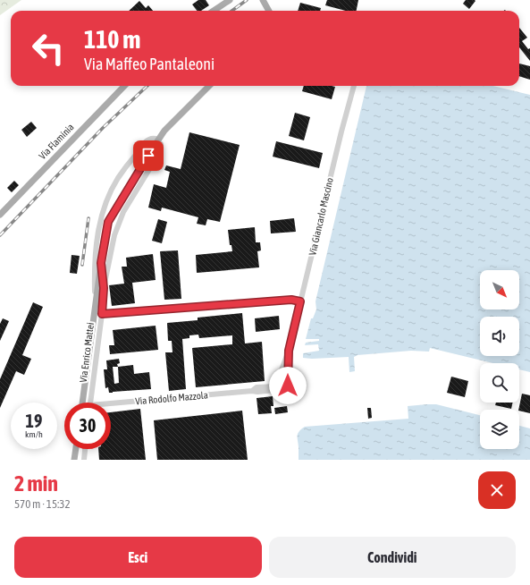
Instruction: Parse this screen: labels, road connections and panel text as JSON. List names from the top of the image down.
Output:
{
  "streets": {
    "main road": ["Via Flaminia", "Via Enrico Mattei"],
    "street": ["Via Giancarlo Mascino", "Via Rodolfo Mazzola"]
  },
  "crossings": [
    ["Via Giancarlo Mascino", "Via Rodolfo Mazzola"]
  ],
  "north": "bottom right",
  "page": {
    "turn": ["110 m", "Via Maffeo Pantaleoni"],
    "speed": "19 km/h",
    "limit": "30",
    "heading": ["2 min", "570 m · 15:32"],
    "buttons": ["Esci", "Condividi"]
  }
}
